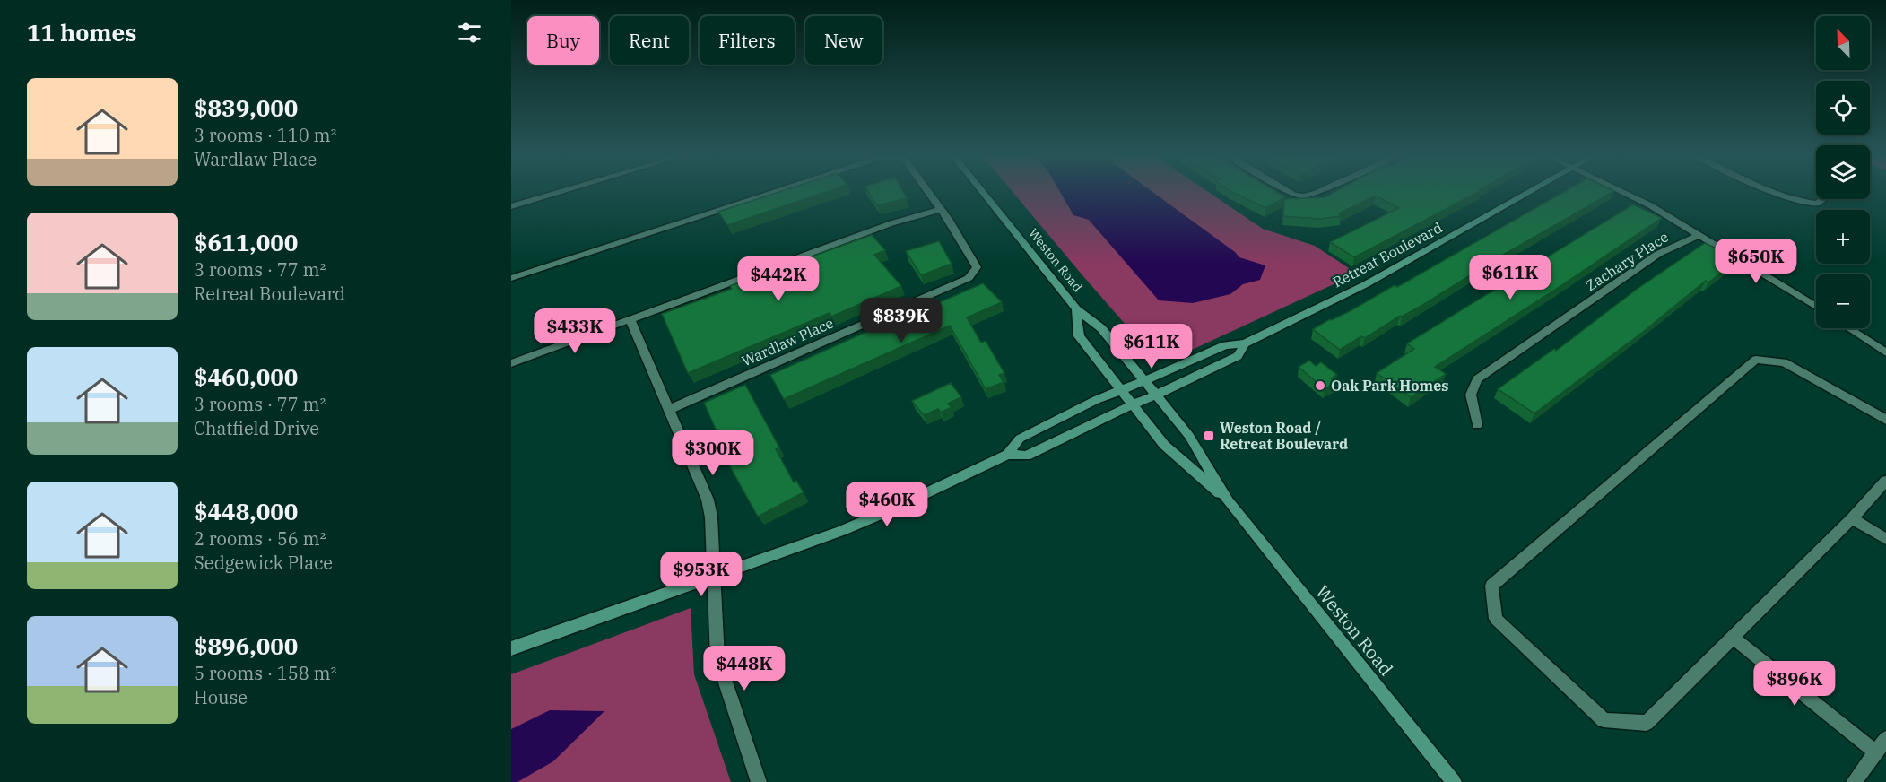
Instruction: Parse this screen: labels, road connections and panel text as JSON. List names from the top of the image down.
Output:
{
  "streets": {
    "street": [
      "Retreat Boulevard",
      "Weston Road",
      "Zachary Place",
      "Wardlaw Place"
    ]
  },
  "crossings": [
    ["Retreat Boulevard", "Weston Road"]
  ],
  "places": {
    "other": ["Oak Park Homes"],
    "transit": ["Weston Road / Retreat Boulevard"]
  },
  "north": "top left",
  "page": {
    "heading": "11 homes",
    "map_buttons": ["+", "−"],
    "chip": [
      "Buy",
      "Rent",
      "Filters",
      "New"
    ],
    "list": [
      {
        "name": "$839,000",
        "note": "3 rooms · 110 m² · Wardlaw Place"
      },
      {
        "name": "$611,000",
        "note": "3 rooms · 77 m² · Retreat Boulevard"
      },
      {
        "name": "$460,000",
        "note": "3 rooms · 77 m² · Chatfield Drive"
      },
      {
        "name": "$448,000",
        "note": "2 rooms · 56 m² · Sedgewick Place"
      },
      {
        "name": "$896,000",
        "note": "5 rooms · 158 m² · House"
      }
    ],
    "price": [
      "$650K",
      "$611K",
      "$442K",
      "$839K",
      "$433K",
      "$611K",
      "$300K",
      "$460K",
      "$953K",
      "$448K",
      "$896K"
    ]
  }
}
